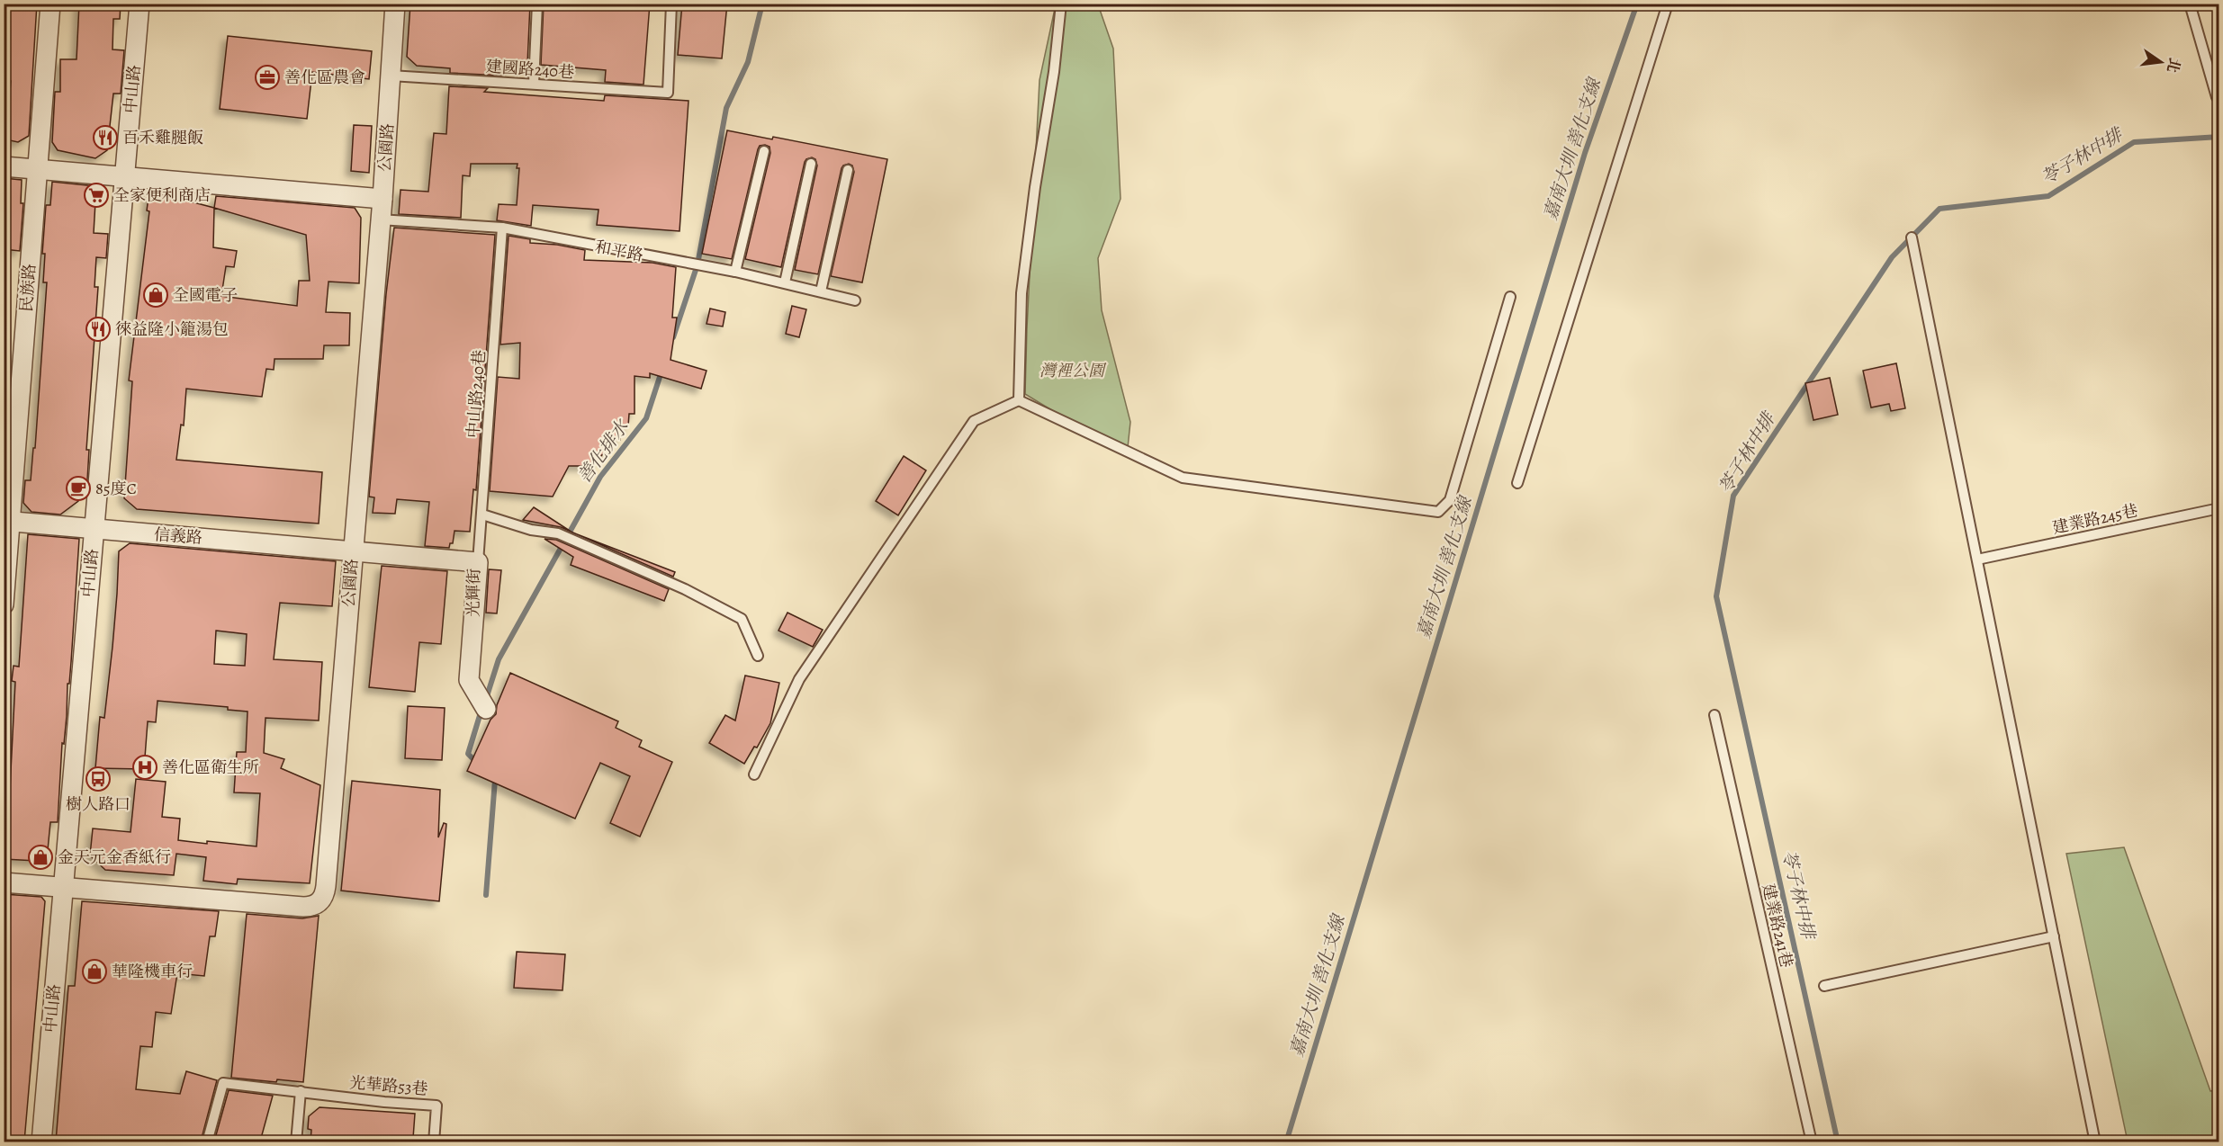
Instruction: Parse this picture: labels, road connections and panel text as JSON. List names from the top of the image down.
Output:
{
  "streets": {
    "street": [
      "中山路",
      "公園路",
      "民族路",
      "信義路",
      "光輝街"
    ],
    "lane": [
      "建國路240巷",
      "和平路",
      "中山路240巷",
      "建業路245巷",
      "建業路241巷",
      "光華路53巷"
    ]
  },
  "crossings": [
    ["建國路240巷", "公園路"],
    ["中山路", "公園路"],
    ["中山路", "信義路"],
    ["公園路", "和平路"],
    ["公園路", "信義路"],
    ["公園路", "光輝街"],
    ["和平路", "中山路240巷"],
    ["民族路", "信義路"],
    ["中山路240巷", "光輝街"],
    ["信義路", "光輝街"]
  ],
  "water": ["嘉南大圳 善化支線", "苓子林中排", "善化排水"],
  "parks": ["灣裡公園"],
  "places": {
    "office": ["善化區農會"],
    "restaurant": ["百禾雞腿飯", "徠益隆小籠湯包"],
    "supermarket": ["全家便利商店"],
    "shop": ["全國電子", "金天元金香紙行", "華隆機車行"],
    "cafe": ["85度C"],
    "hospital": ["善化區衛生所"],
    "bus stop": ["樹人路口"]
  },
  "north": "right"
}
